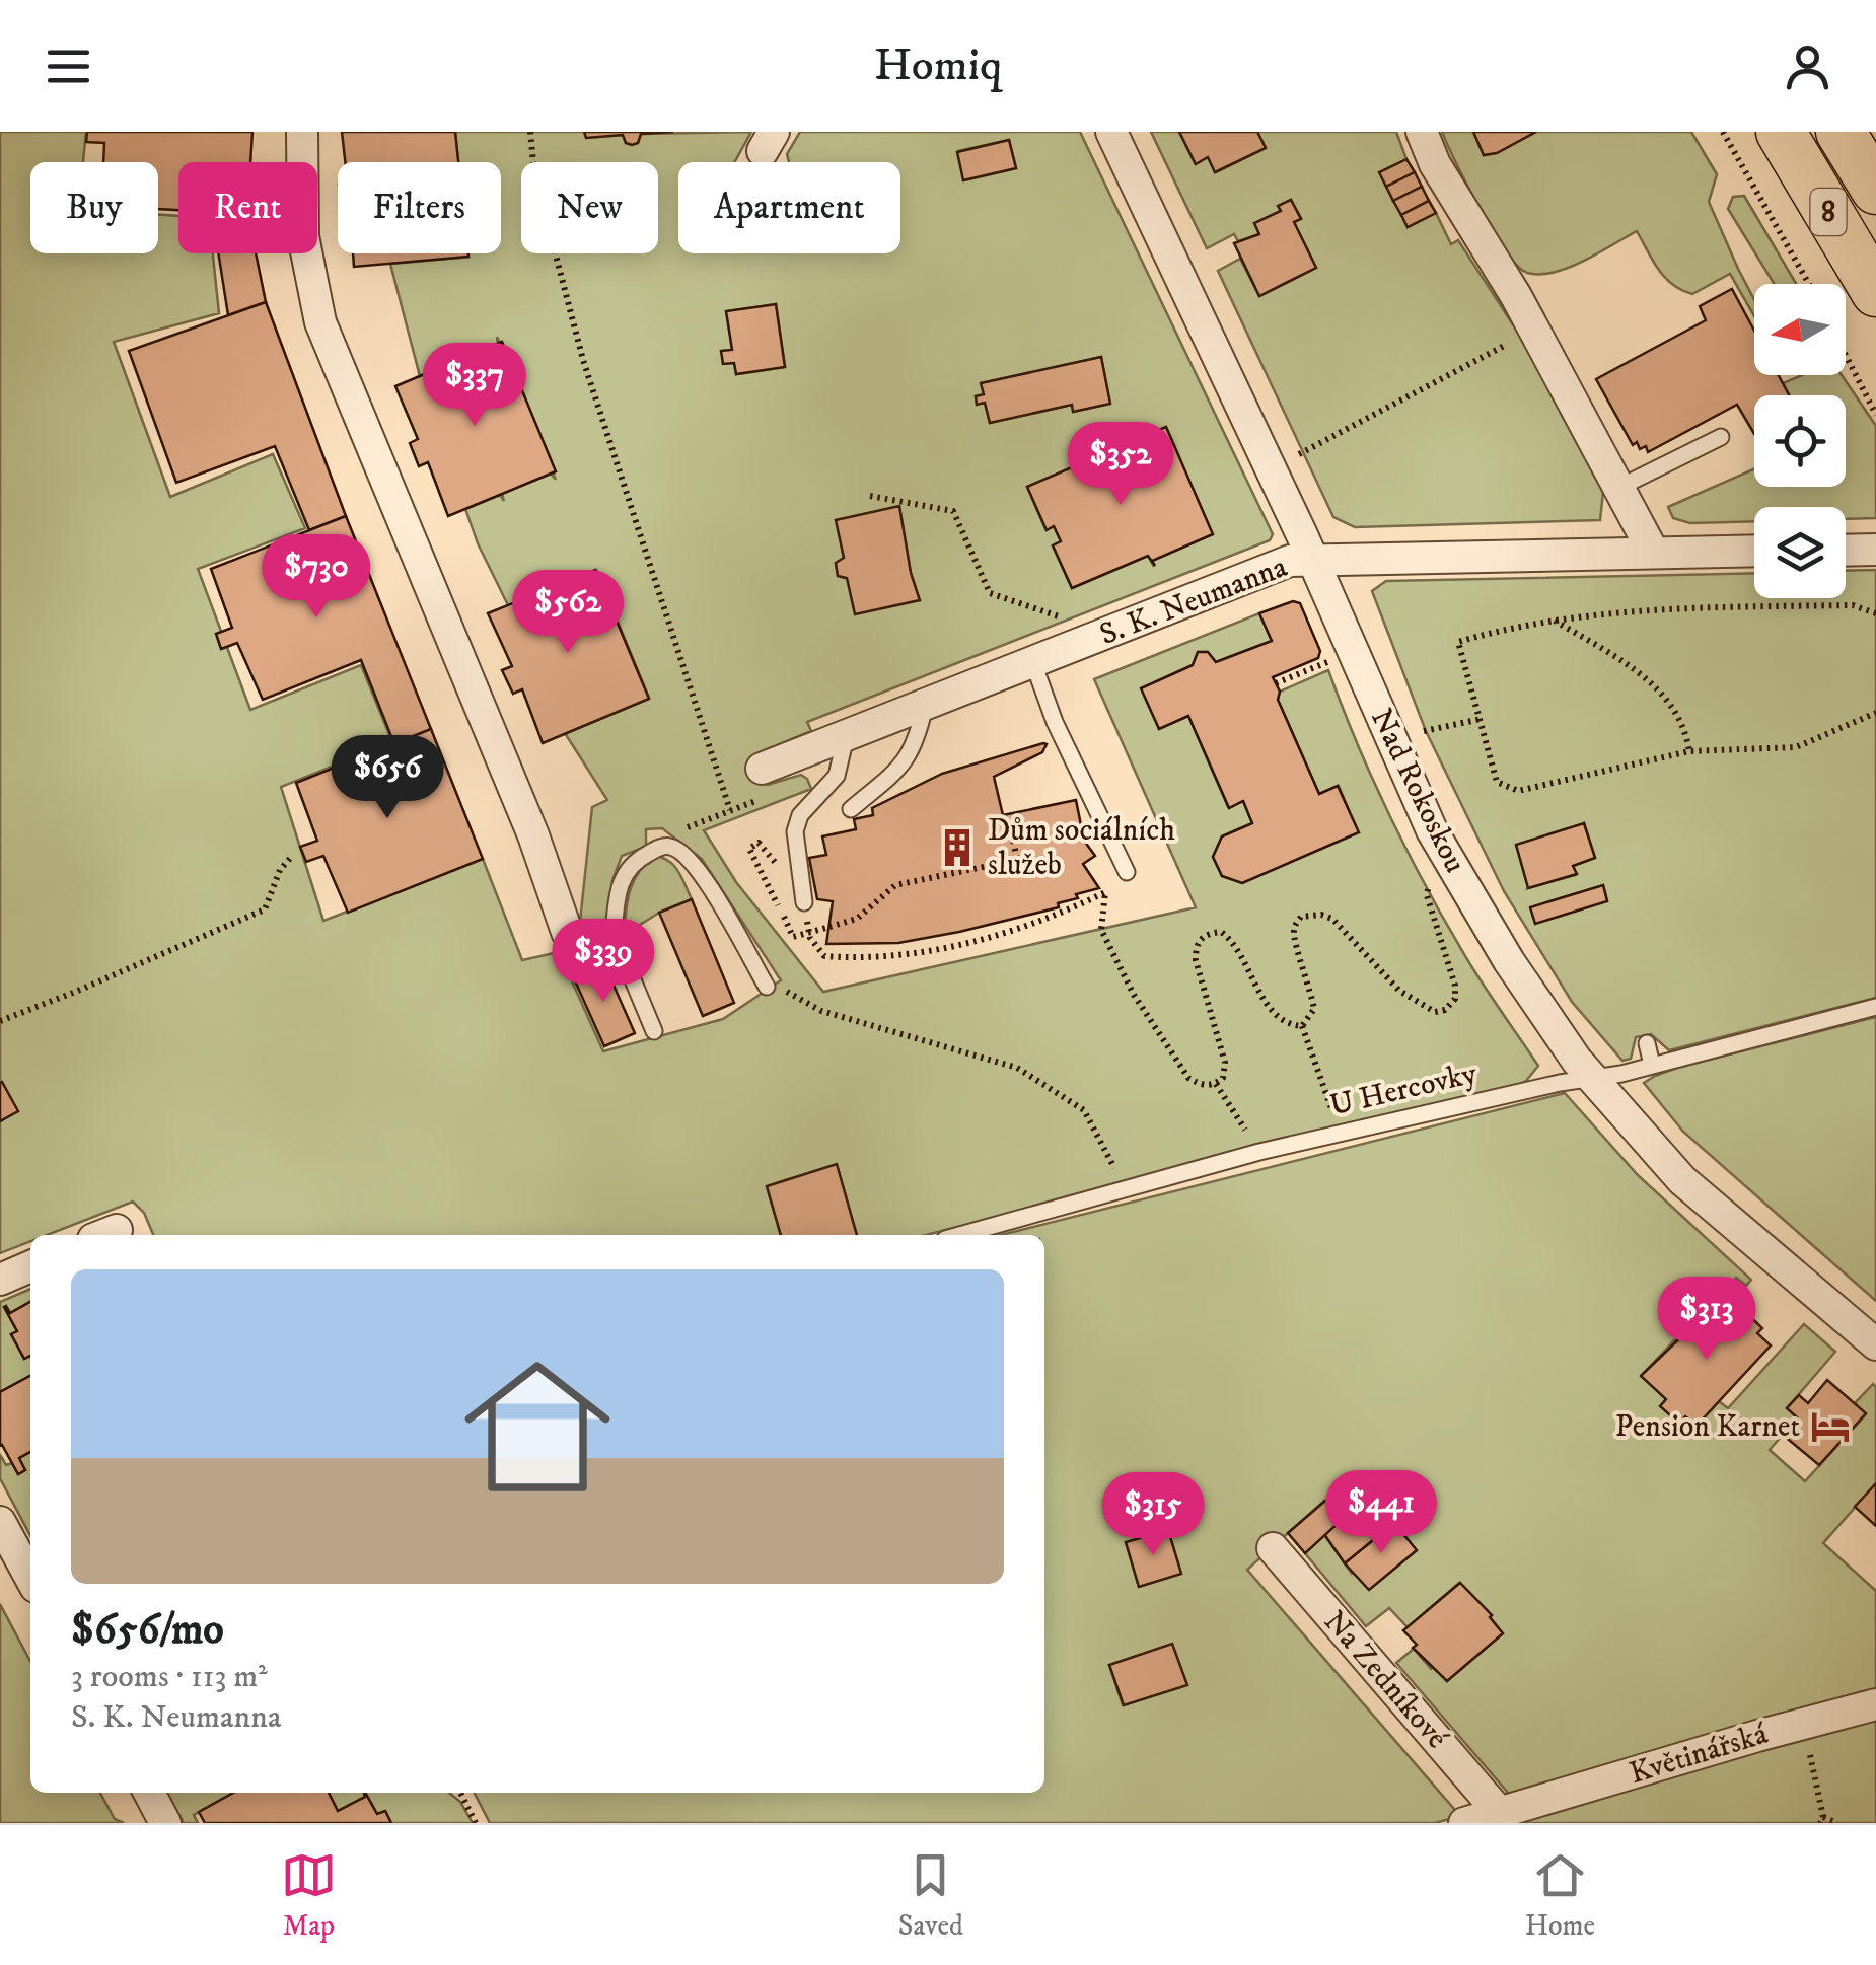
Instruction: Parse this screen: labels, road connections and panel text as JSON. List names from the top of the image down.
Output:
{
  "streets": {
    "main road": ["8"],
    "street": [
      "S. K. Neumanna",
      "Nad Rokoskou",
      "Na Zedníkové",
      "Květinářská"
    ],
    "lane": ["U Hercovky"]
  },
  "crossings": [
    ["S. K. Neumanna", "Nad Rokoskou"],
    ["Nad Rokoskou", "U Hercovky"],
    ["Na Zedníkové", "Květinářská"]
  ],
  "places": {
    "building": ["Dům sociálních služeb"],
    "hotel": ["Pension Karnet"]
  },
  "north": "left",
  "page": {
    "header": "Homiq",
    "chip": [
      "Buy",
      "Rent",
      "Filters",
      "New",
      "Apartment"
    ],
    "price": [
      "$337",
      "$352",
      "$730",
      "$562",
      "$656",
      "$339",
      "$313",
      "$441",
      "$315"
    ],
    "list": [
      {
        "name": "$656/mo",
        "note": "3 rooms · 113 m² · S. K. Neumanna"
      }
    ],
    "tabs": ["Map", "Saved", "Home"]
  }
}
